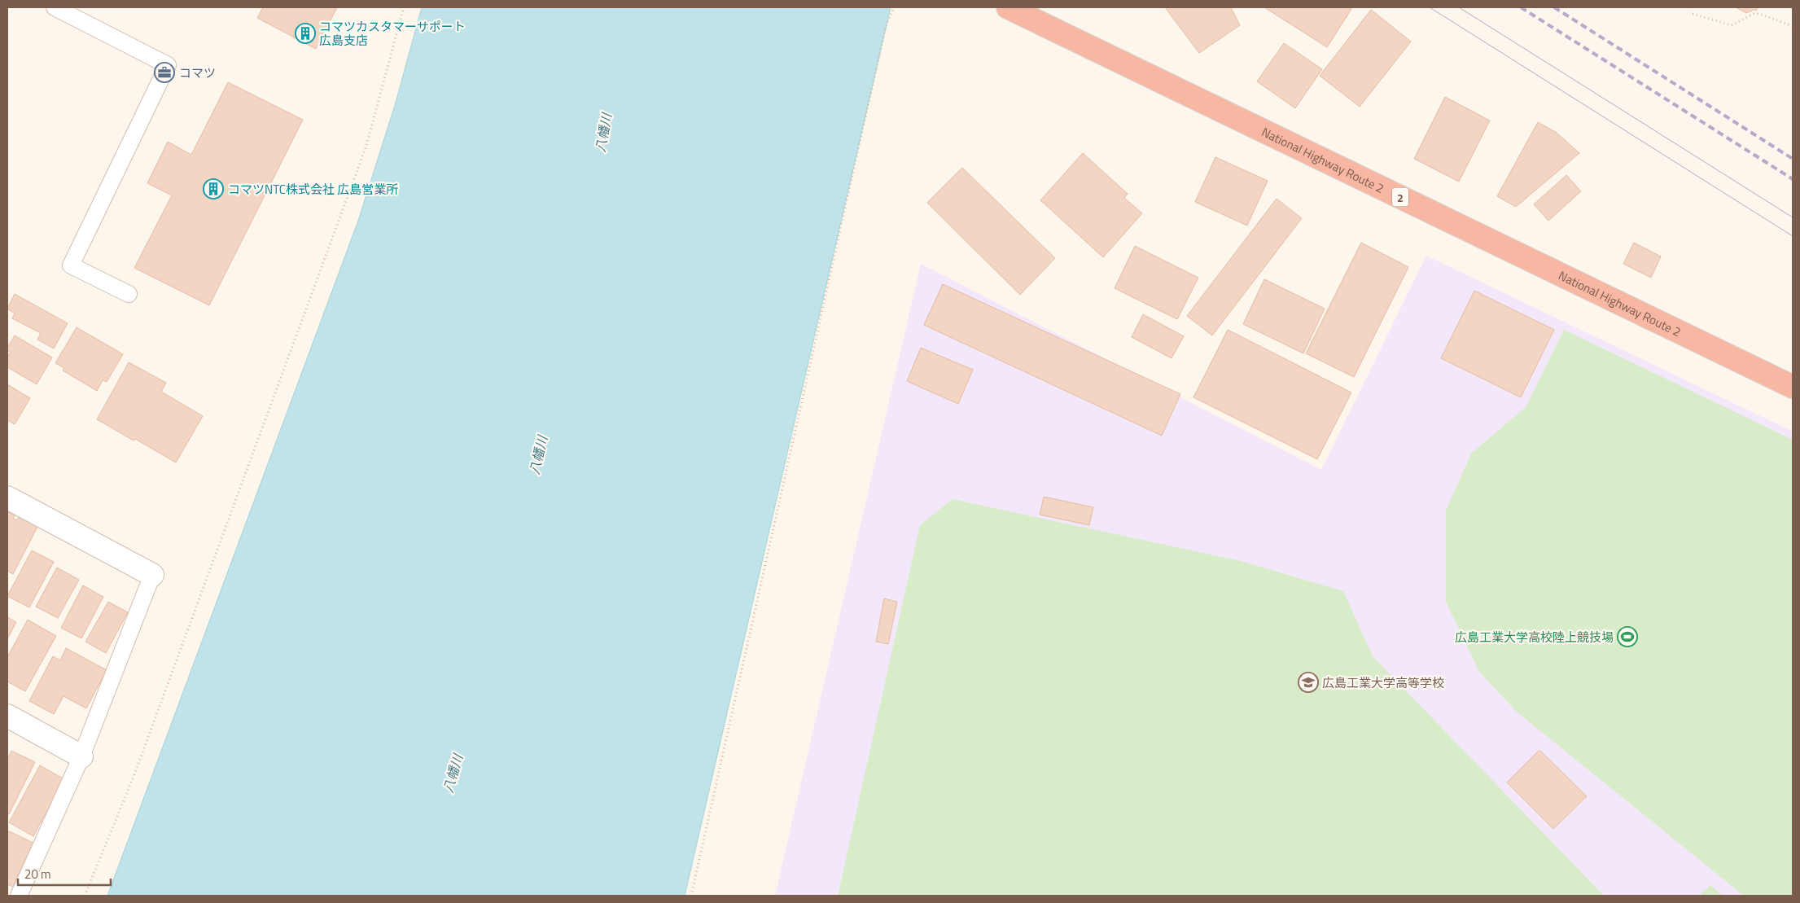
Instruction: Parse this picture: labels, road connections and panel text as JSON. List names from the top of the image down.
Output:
{
  "streets": {
    "highway": ["National Highway Route 2", "2"]
  },
  "water": ["八幡川"],
  "places": {
    "building": ["コマツカスタマーサポート 広島支店", "コマツNTC株式会社 広島営業所"],
    "office": ["コマツ"],
    "sports": ["広島工業大学高校陸上競技場"],
    "school or university": ["広島工業大学高等学校"]
  },
  "scale_bar": "20 m"
}
